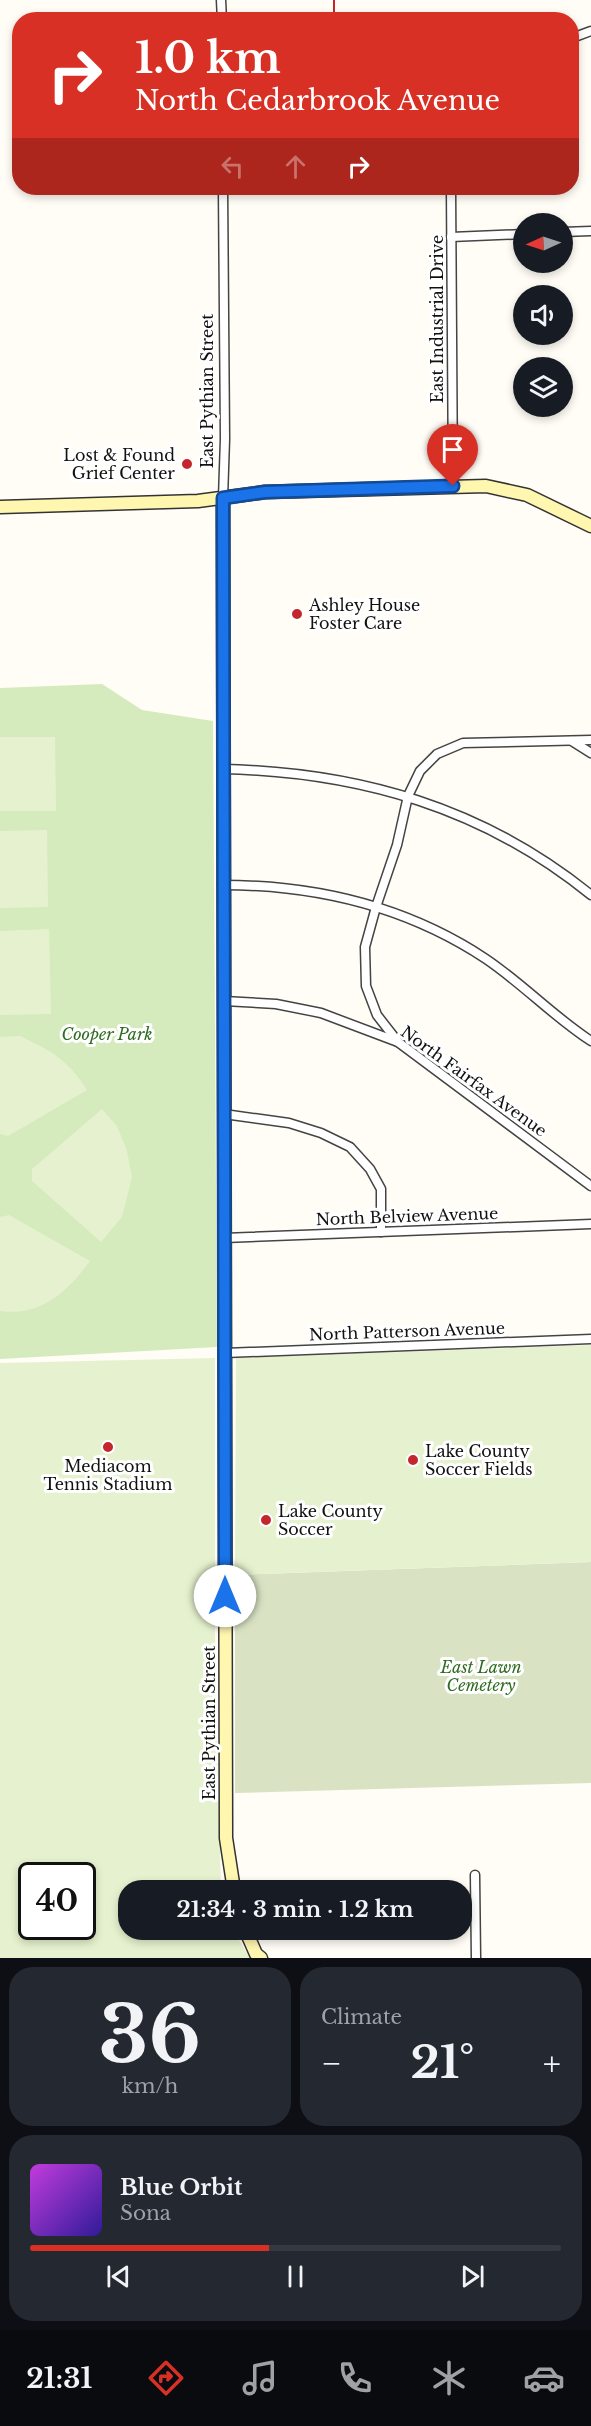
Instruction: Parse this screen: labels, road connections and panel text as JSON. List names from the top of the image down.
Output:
{
  "streets": {
    "street": [
      "East Industrial Drive",
      "East Pythian Street",
      "North Fairfax Avenue",
      "North Belview Avenue",
      "North Patterson Avenue"
    ]
  },
  "crossings": [
    ["East Pythian Street", "North Fairfax Avenue"],
    ["East Pythian Street", "North Belview Avenue"],
    ["East Pythian Street", "North Patterson Avenue"]
  ],
  "parks": ["Cooper Park", "East Lawn Cemetery"],
  "places": [
    "Lost & Found Grief Center",
    "Ashley House Foster Care",
    "Mediacom Tennis Stadium",
    "Lake County Soccer Fields",
    "Lake County Soccer"
  ],
  "north": "left",
  "page": {
    "turn": ["1.0 km", "North Cedarbrook Avenue"],
    "limit": "40",
    "trip": "21:34 · 3 min · 1.2 km",
    "tile": [
      ["36", "km/h"],
      "Climate"
    ],
    "heat": ["−", "21°", "+"],
    "song": ["Blue Orbit", "Sona"],
    "tabs": "21:31"
  }
}
